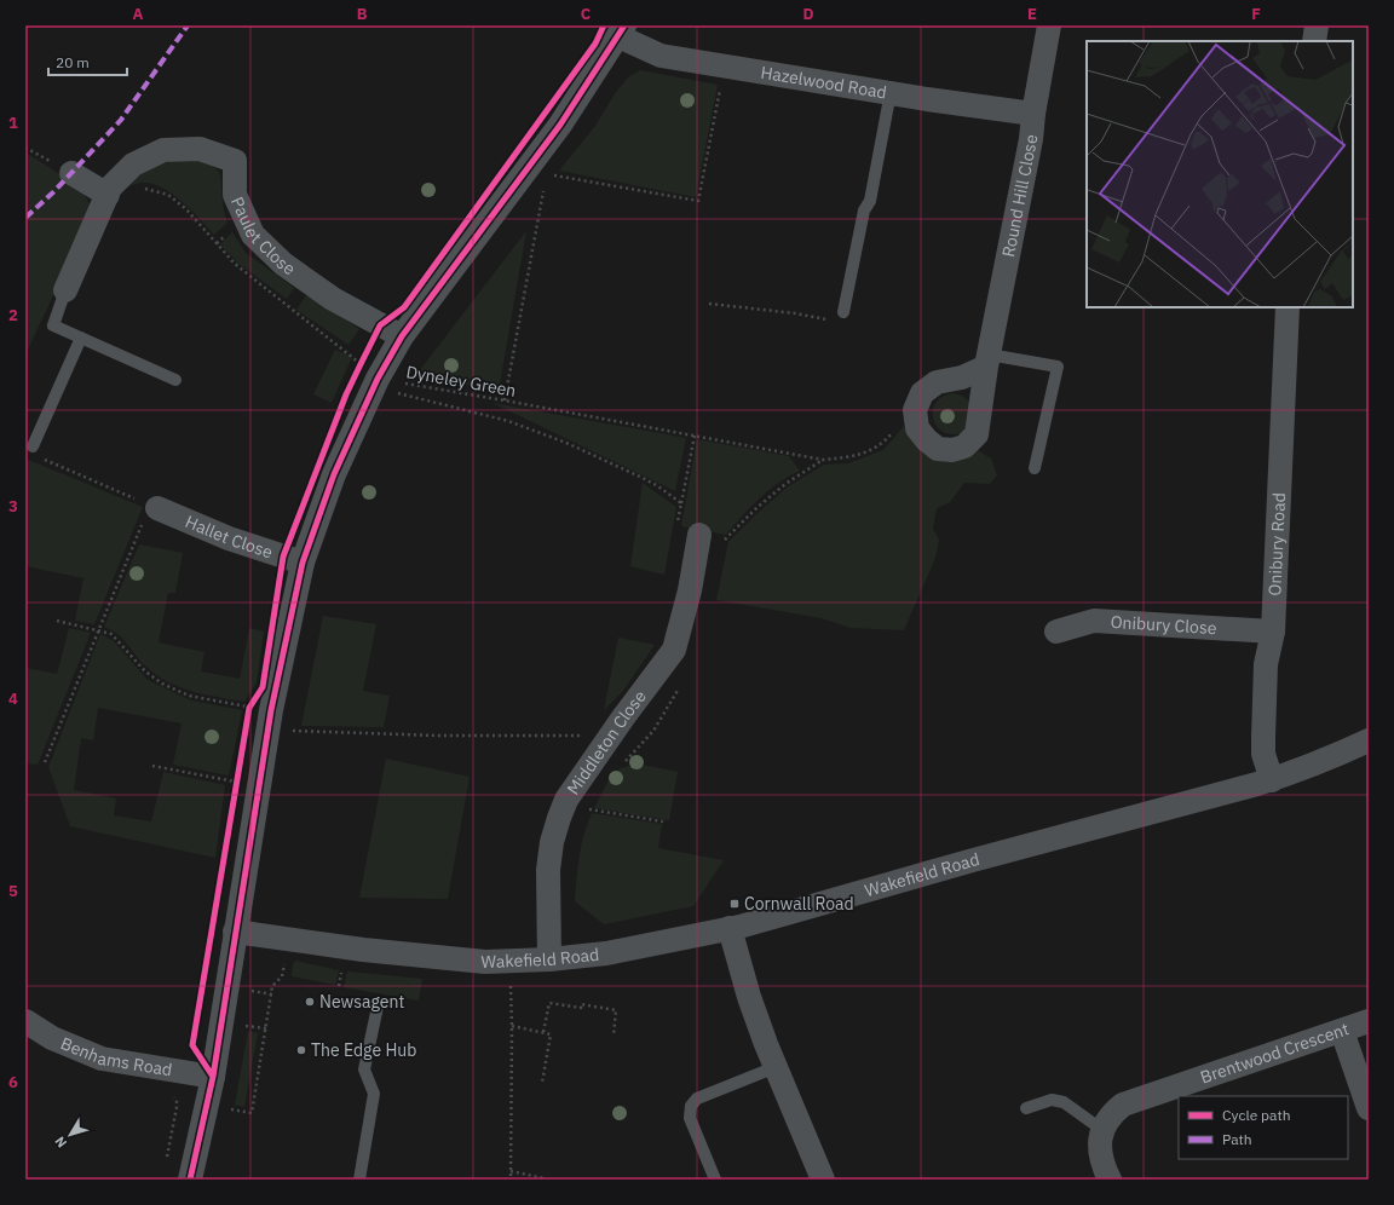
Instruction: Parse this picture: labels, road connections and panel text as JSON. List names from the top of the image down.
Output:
{
  "streets": {
    "street": [
      "Hazelwood Road",
      "Round Hill Close",
      "Paulet Close",
      "Hallet Close",
      "Onibury Road",
      "Onibury Close",
      "Middleton Close",
      "Wakefield Road",
      "Brentwood Crescent",
      "Benhams Road"
    ],
    "path": ["Dyneley Green"]
  },
  "crossings": [
    ["Hazelwood Road", "Round Hill Close"],
    ["Round Hill Close", "Dyneley Green"],
    ["Dyneley Green", "Middleton Close"],
    ["Onibury Road", "Onibury Close"],
    ["Onibury Road", "Wakefield Road"],
    ["Middleton Close", "Wakefield Road"]
  ],
  "places": {
    "transit": ["Cornwall Road"],
    "other": ["Newsagent", "The Edge Hub"]
  },
  "legend": ["Cycle path", "Path"],
  "scale_bar": "20 m",
  "north": "bottom left",
  "grid": {
    "columns": [
      "A",
      "B",
      "C",
      "D",
      "E",
      "F"
    ],
    "rows": [
      "1",
      "2",
      "3",
      "4",
      "5",
      "6"
    ]
  }
}
